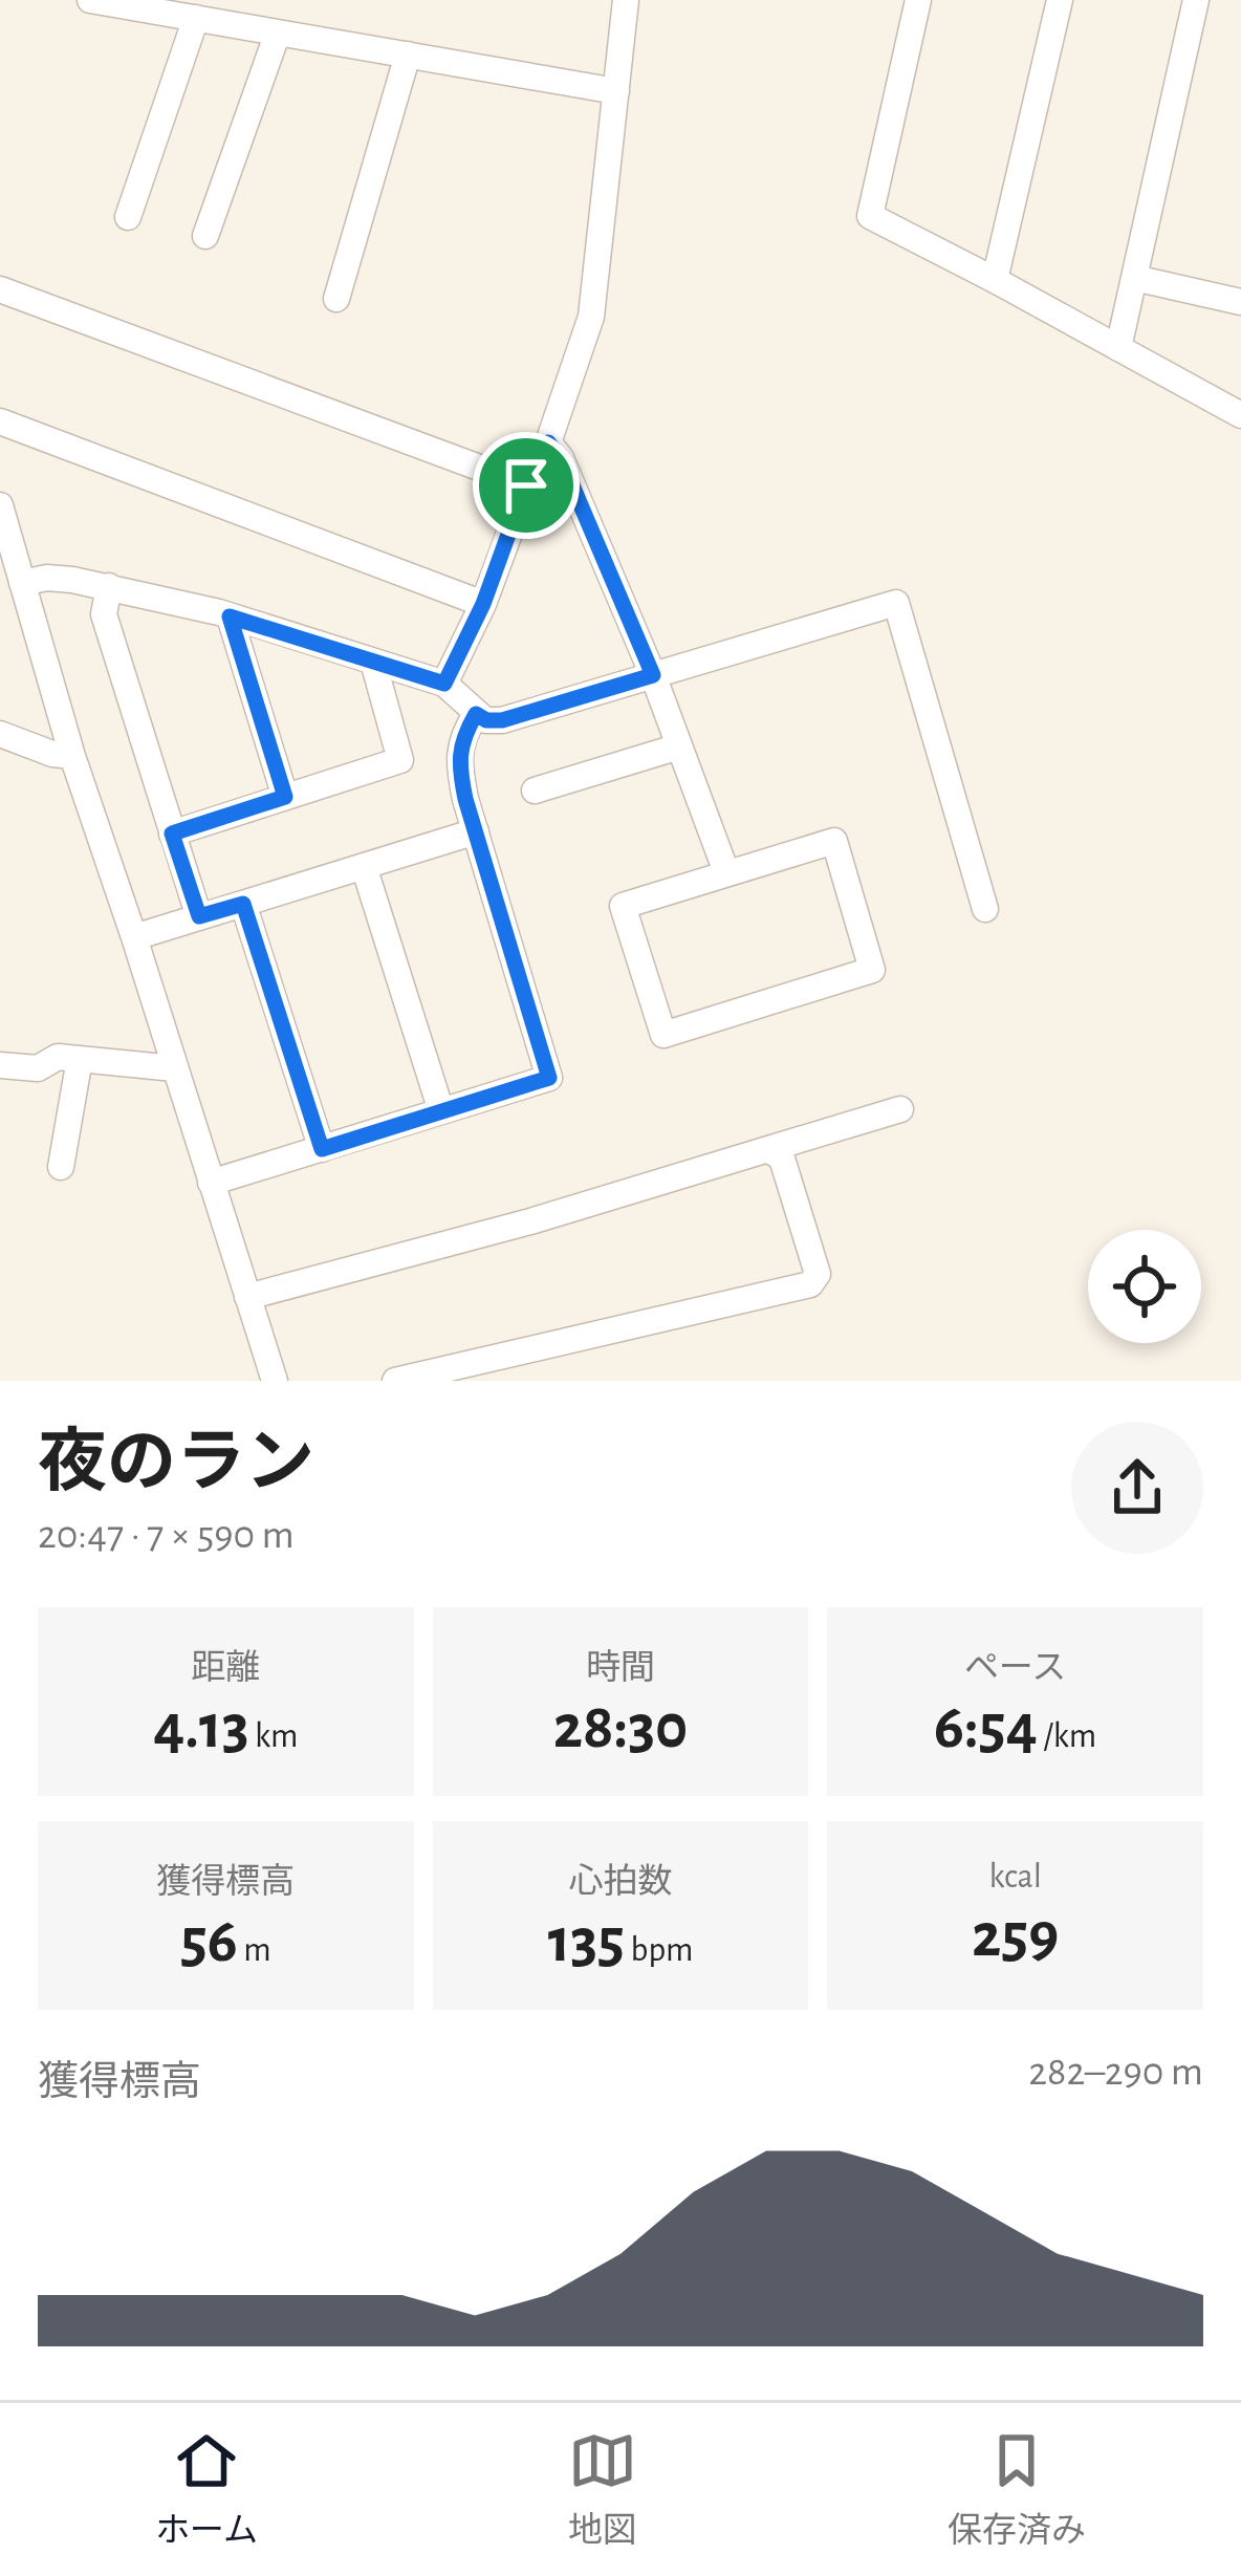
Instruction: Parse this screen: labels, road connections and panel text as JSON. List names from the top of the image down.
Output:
{
  "page": {
    "heading": ["夜のラン", "20:47 · 7 × 590 m"],
    "stats": [
      ["距離", "4.13 km"],
      ["時間", "28:30"],
      ["ペース", "6:54 /km"],
      ["獲得標高", "56 m"],
      ["心拍数", "135 bpm"],
      ["kcal", "259"]
    ],
    "chart": ["獲得標高", "282–290 m"],
    "tabs": ["ホーム", "地図", "保存済み"]
  }
}
